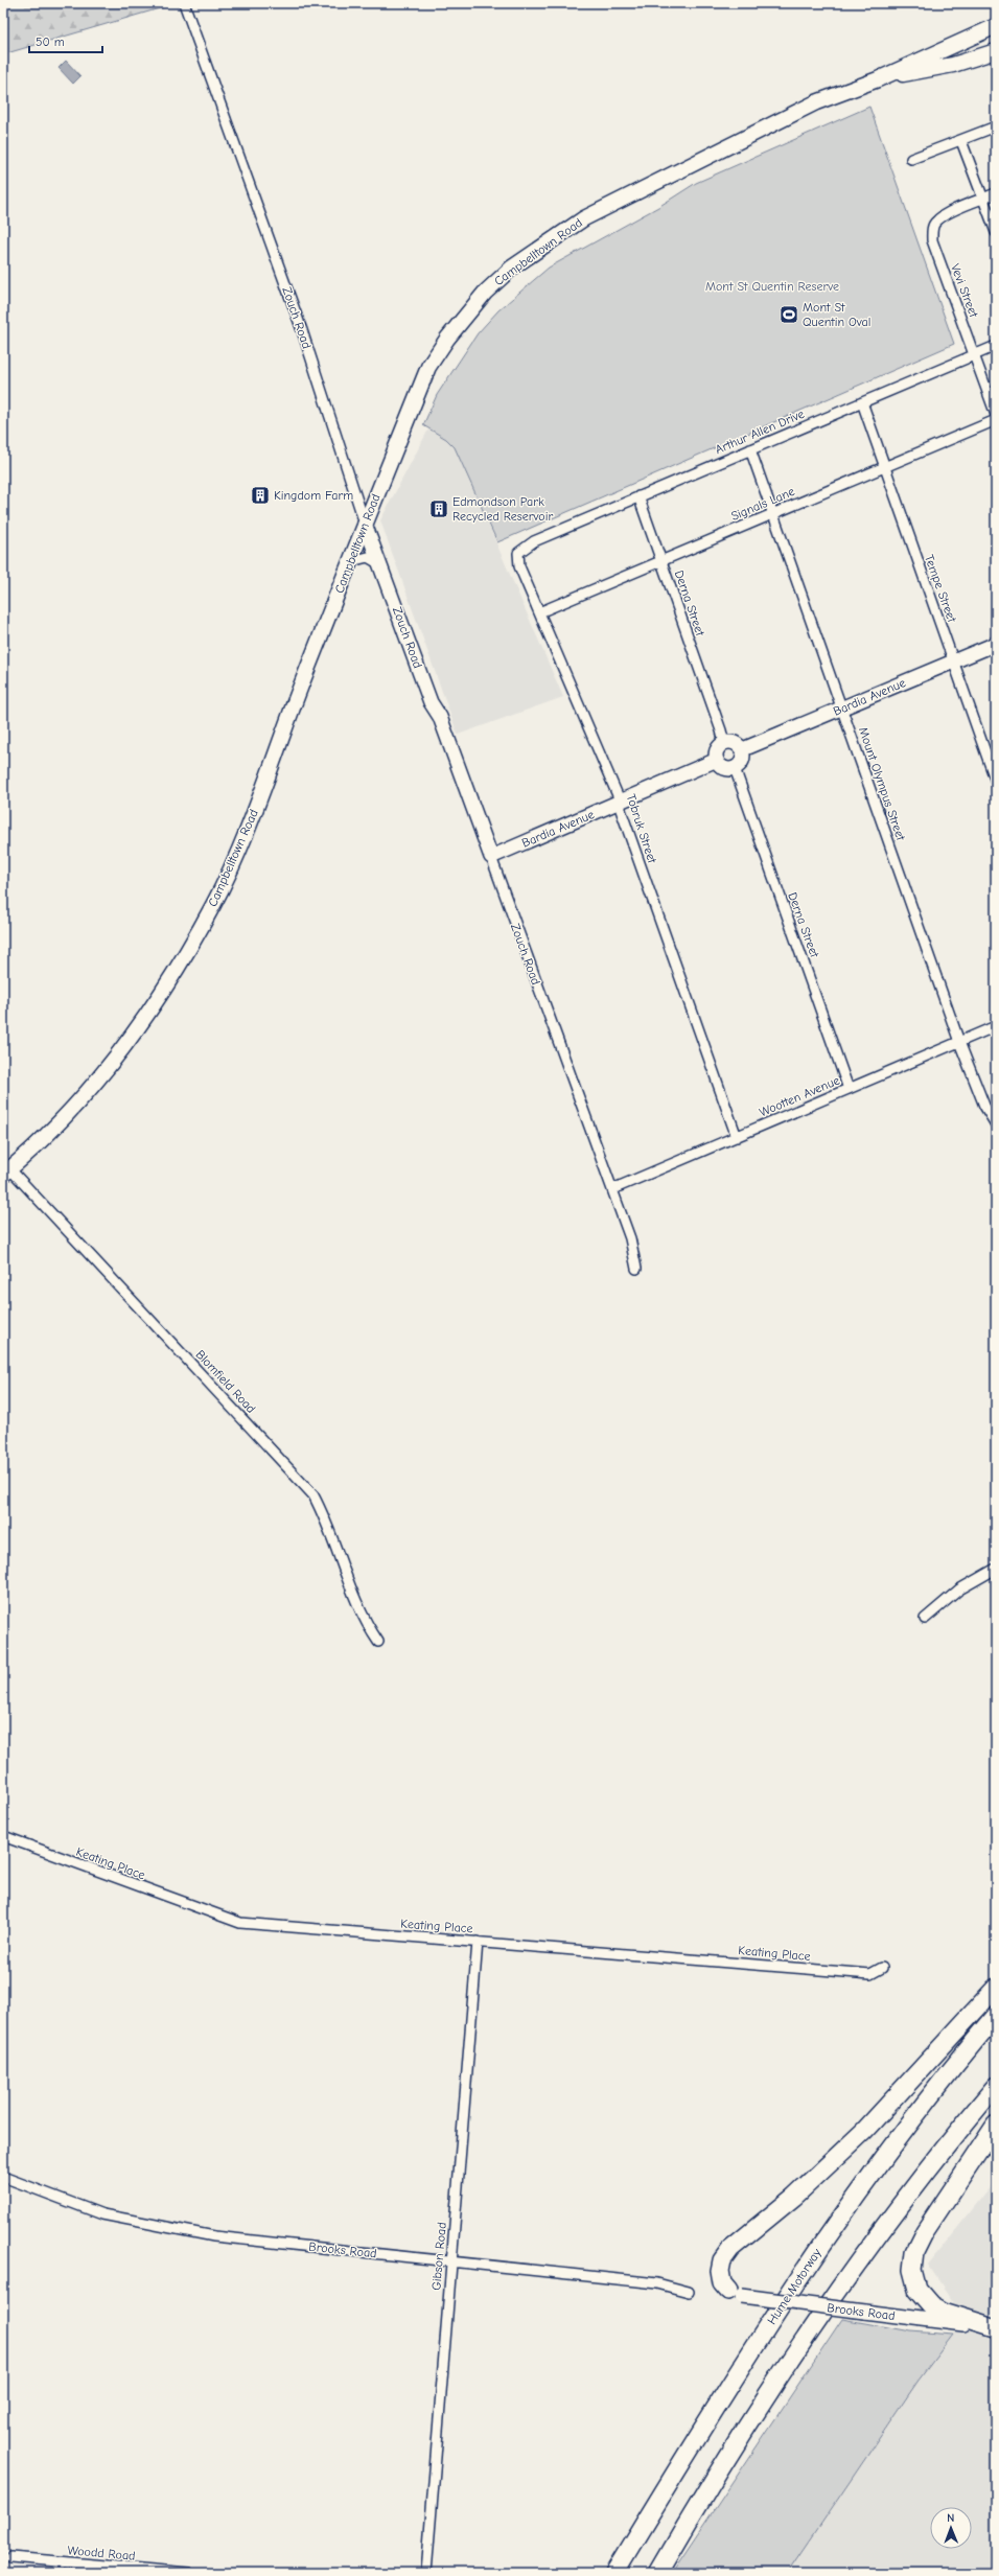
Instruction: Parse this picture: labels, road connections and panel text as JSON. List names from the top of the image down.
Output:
{
  "streets": {
    "highway": ["Hume Motorway"],
    "main road": ["Campbelltown Road"],
    "street": [
      "Vevi Street",
      "Zouch Road",
      "Arthur Allen Drive",
      "Signals Lane",
      "Tempe Street",
      "Derna Street",
      "Bardia Avenue",
      "Mount Olympus Street",
      "Tobruk Street",
      "Wootten Avenue",
      "Blomfield Road",
      "Keating Place",
      "Brooks Road",
      "Gibson Road",
      "Woodd Road"
    ]
  },
  "crossings": [
    ["Campbelltown Road", "Zouch Road"],
    ["Campbelltown Road", "Blomfield Road"],
    ["Vevi Street", "Arthur Allen Drive"],
    ["Zouch Road", "Bardia Avenue"],
    ["Zouch Road", "Wootten Avenue"],
    ["Arthur Allen Drive", "Tempe Street"],
    ["Arthur Allen Drive", "Derna Street"],
    ["Arthur Allen Drive", "Mount Olympus Street"],
    ["Arthur Allen Drive", "Tobruk Street"],
    ["Signals Lane", "Tempe Street"],
    ["Signals Lane", "Derna Street"],
    ["Signals Lane", "Mount Olympus Street"],
    ["Signals Lane", "Tobruk Street"],
    ["Tempe Street", "Bardia Avenue"],
    ["Derna Street", "Bardia Avenue"],
    ["Derna Street", "Wootten Avenue"],
    ["Bardia Avenue", "Mount Olympus Street"],
    ["Bardia Avenue", "Tobruk Street"],
    ["Mount Olympus Street", "Wootten Avenue"],
    ["Tobruk Street", "Wootten Avenue"],
    ["Keating Place", "Gibson Road"],
    ["Brooks Road", "Gibson Road"]
  ],
  "parks": ["Mont St Quentin Reserve"],
  "places": {
    "sports": ["Mont St Quentin Oval"],
    "building": ["Kingdom Farm", "Edmondson Park Recycled Reservoir"]
  },
  "scale_bar": "50 m",
  "north": "top"
}
